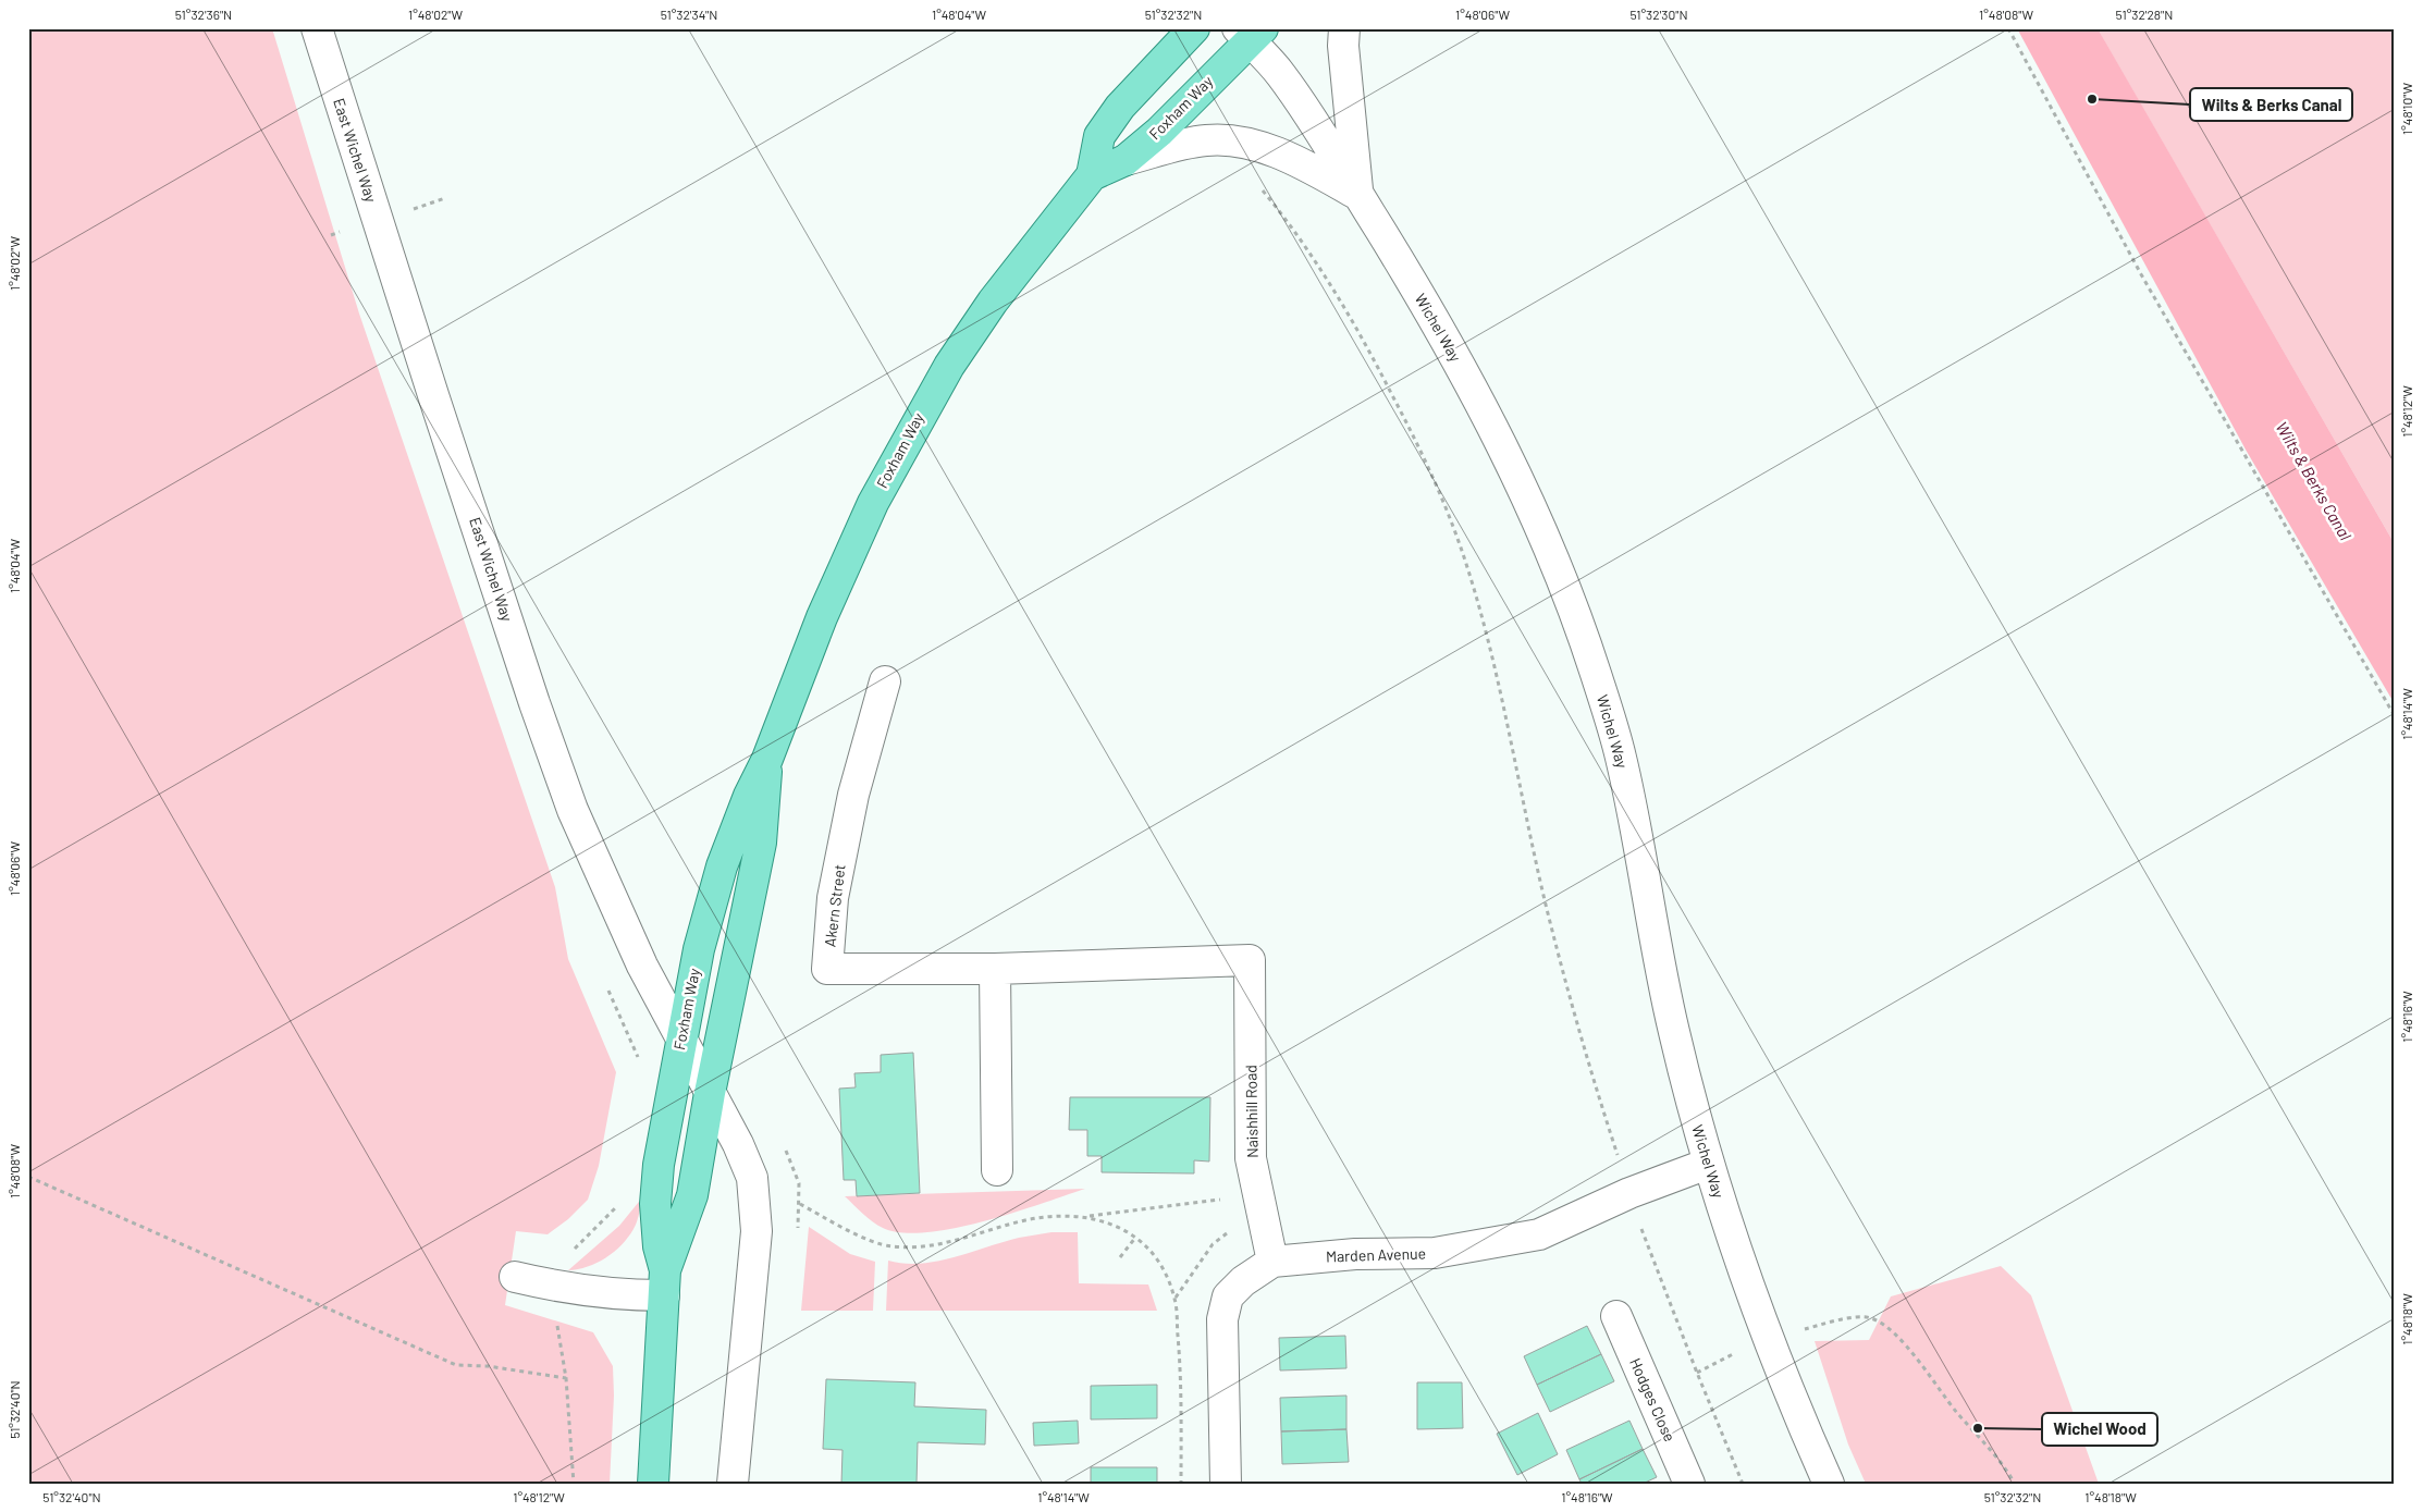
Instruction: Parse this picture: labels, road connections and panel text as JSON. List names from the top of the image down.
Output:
{
  "streets": {
    "main road": ["Foxham Way"],
    "street": [
      "East Wichel Way",
      "Wichel Way",
      "Akern Street",
      "Naishhill Road",
      "Marden Avenue",
      "Hodges Close"
    ]
  },
  "crossings": [
    ["Foxham Way", "East Wichel Way"],
    ["Foxham Way", "Wichel Way"],
    ["Wichel Way", "Marden Avenue"],
    ["Akern Street", "Naishhill Road"],
    ["Naishhill Road", "Marden Avenue"]
  ],
  "water": ["Wilts & Berks Canal"],
  "places": ["Wilts & Berks Canal", "Wichel Wood"],
  "coordinates": [
    "51°32'36\"N",
    "1°48'02\"W",
    "51°32'34\"N",
    "1°48'04\"W",
    "51°32'32\"N",
    "1°48'06\"W",
    "51°32'30\"N",
    "1°48'08\"W",
    "51°32'28\"N",
    "1°48'10\"W",
    "1°48'12\"W",
    "1°48'14\"W",
    "1°48'16\"W",
    "1°48'18\"W",
    "51°32'40\"N"
  ]
}
